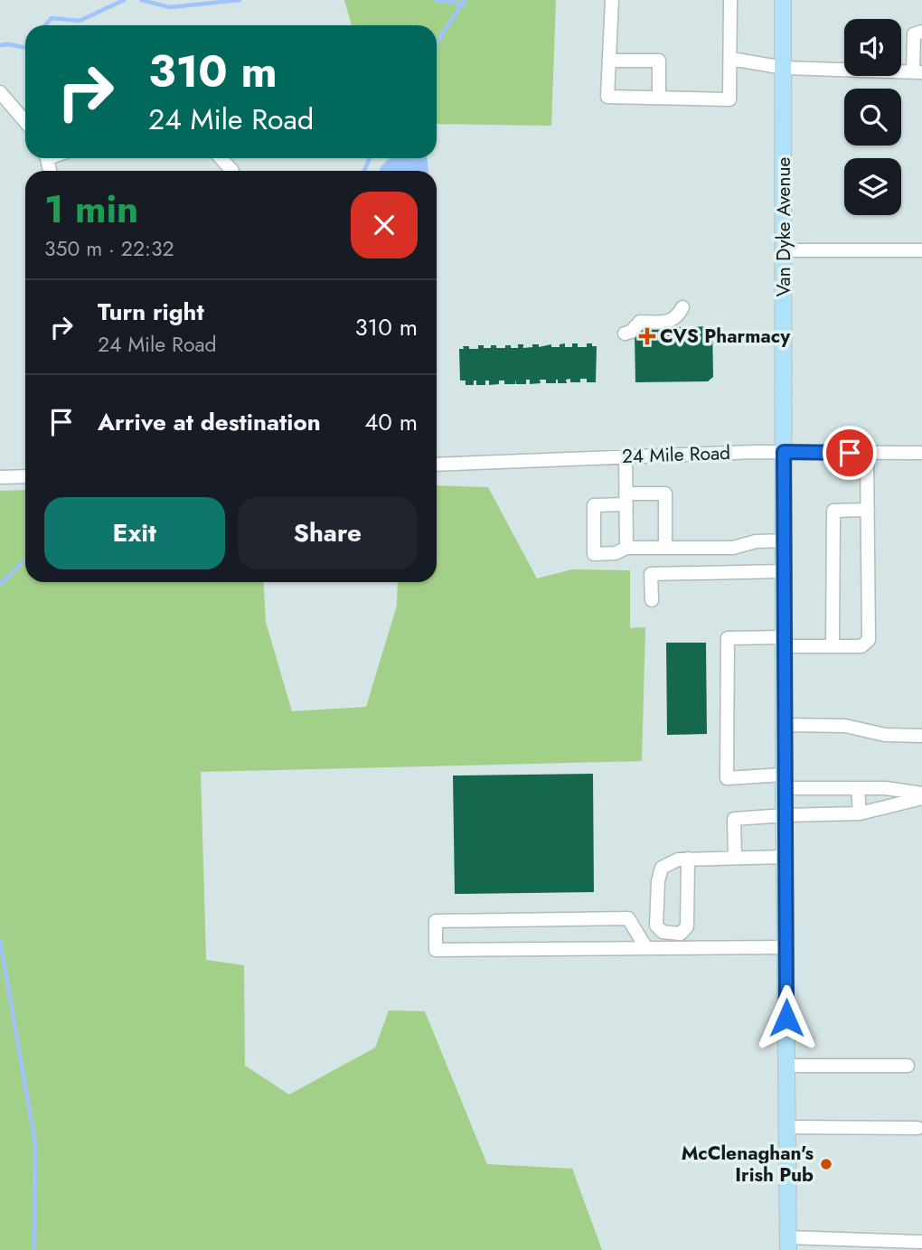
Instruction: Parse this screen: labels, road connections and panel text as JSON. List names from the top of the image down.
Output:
{
  "streets": {
    "main road": ["Van Dyke Avenue"],
    "street": ["24 Mile Road"]
  },
  "crossings": [
    ["Van Dyke Avenue", "24 Mile Road"]
  ],
  "places": {
    "health": ["CVS Pharmacy"],
    "other": ["McClenaghan's Irish Pub"]
  },
  "page": {
    "turn": ["310 m", "24 Mile Road"],
    "heading": ["1 min", "350 m · 22:32"],
    "list": [
      {
        "name": "Turn right",
        "note": "24 Mile Road",
        "value": "310 m"
      },
      {
        "name": "Arrive at destination",
        "value": "40 m"
      }
    ],
    "buttons": ["Exit", "Share"]
  }
}
